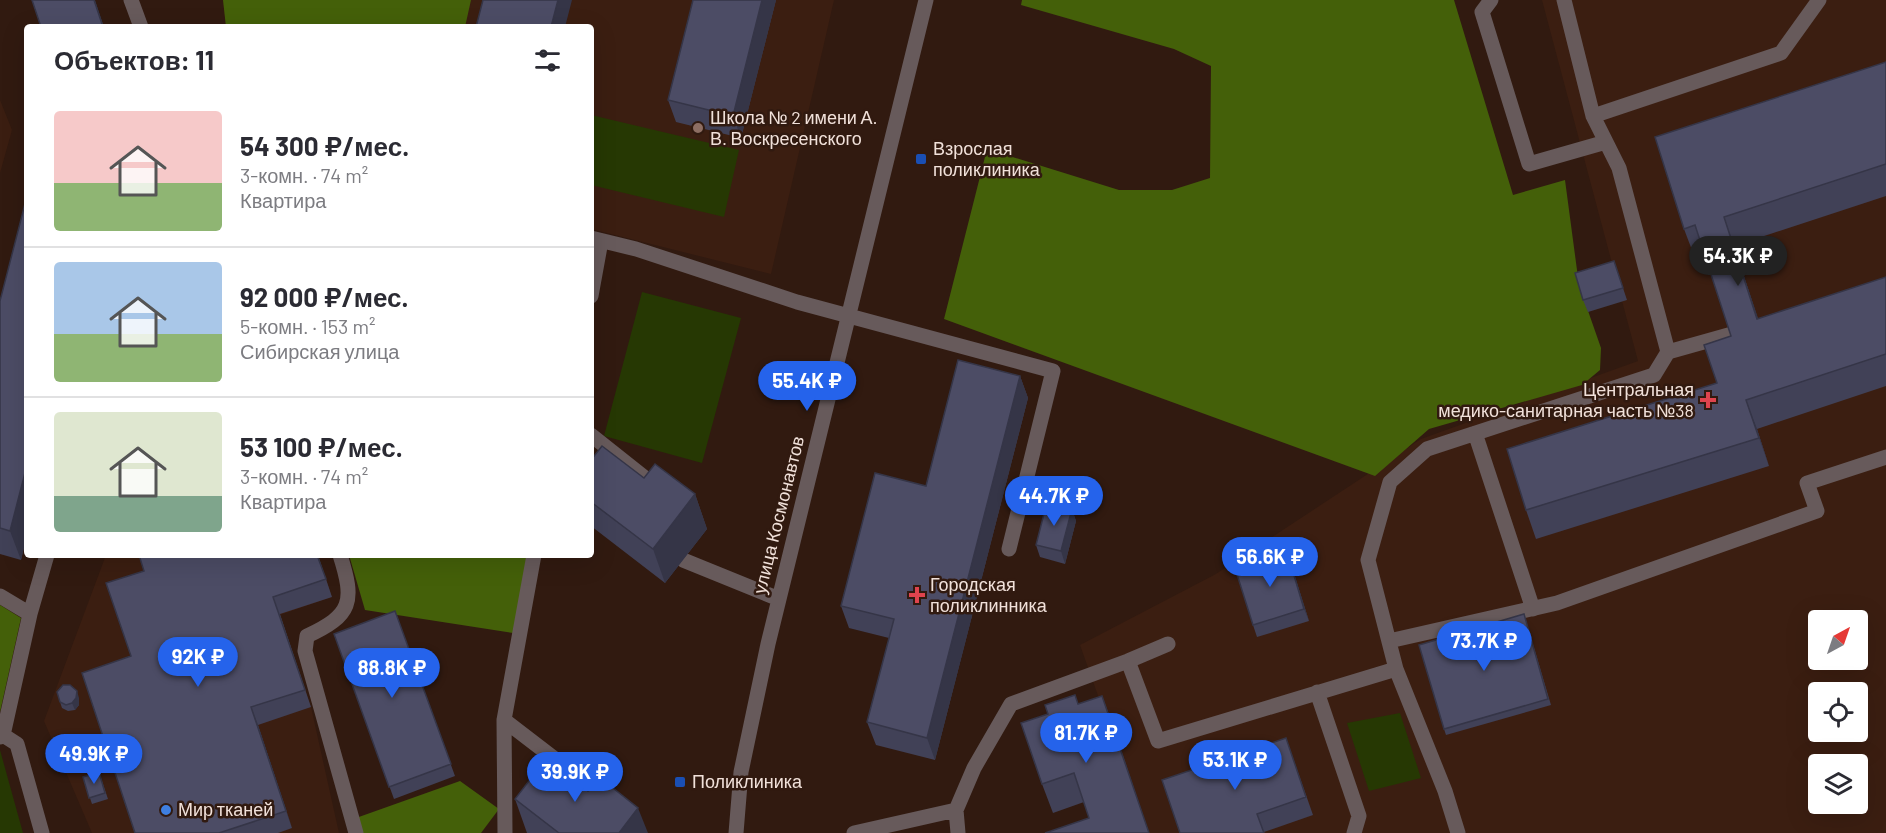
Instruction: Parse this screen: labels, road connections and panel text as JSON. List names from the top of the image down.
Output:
{
  "streets": {
    "street": ["улица Космонавтов"]
  },
  "places": {
    "other": ["Школа № 2 имени А. В. Воскресенского", "Мир тканей"],
    "transit": ["Взрослая поликлиника", "Поликлиника"],
    "health": ["Центральная медико-санитарная часть №38", "Городская поликлинника"]
  },
  "north": "top right",
  "page": {
    "heading": "Объектов: 11",
    "list": [
      {
        "name": "54 300 ₽/мес.",
        "note": "3-комн. · 74 m² · Квартира"
      },
      {
        "name": "92 000 ₽/мес.",
        "note": "5-комн. · 153 m² · Сибирская улица"
      },
      {
        "name": "53 100 ₽/мес.",
        "note": "3-комн. · 74 m² · Квартира"
      }
    ],
    "price": [
      "54.3K ₽",
      "55.4K ₽",
      "44.7K ₽",
      "56.6K ₽",
      "73.7K ₽",
      "92K ₽",
      "88.8K ₽",
      "81.7K ₽",
      "49.9K ₽",
      "53.1K ₽",
      "39.9K ₽"
    ]
  }
}
